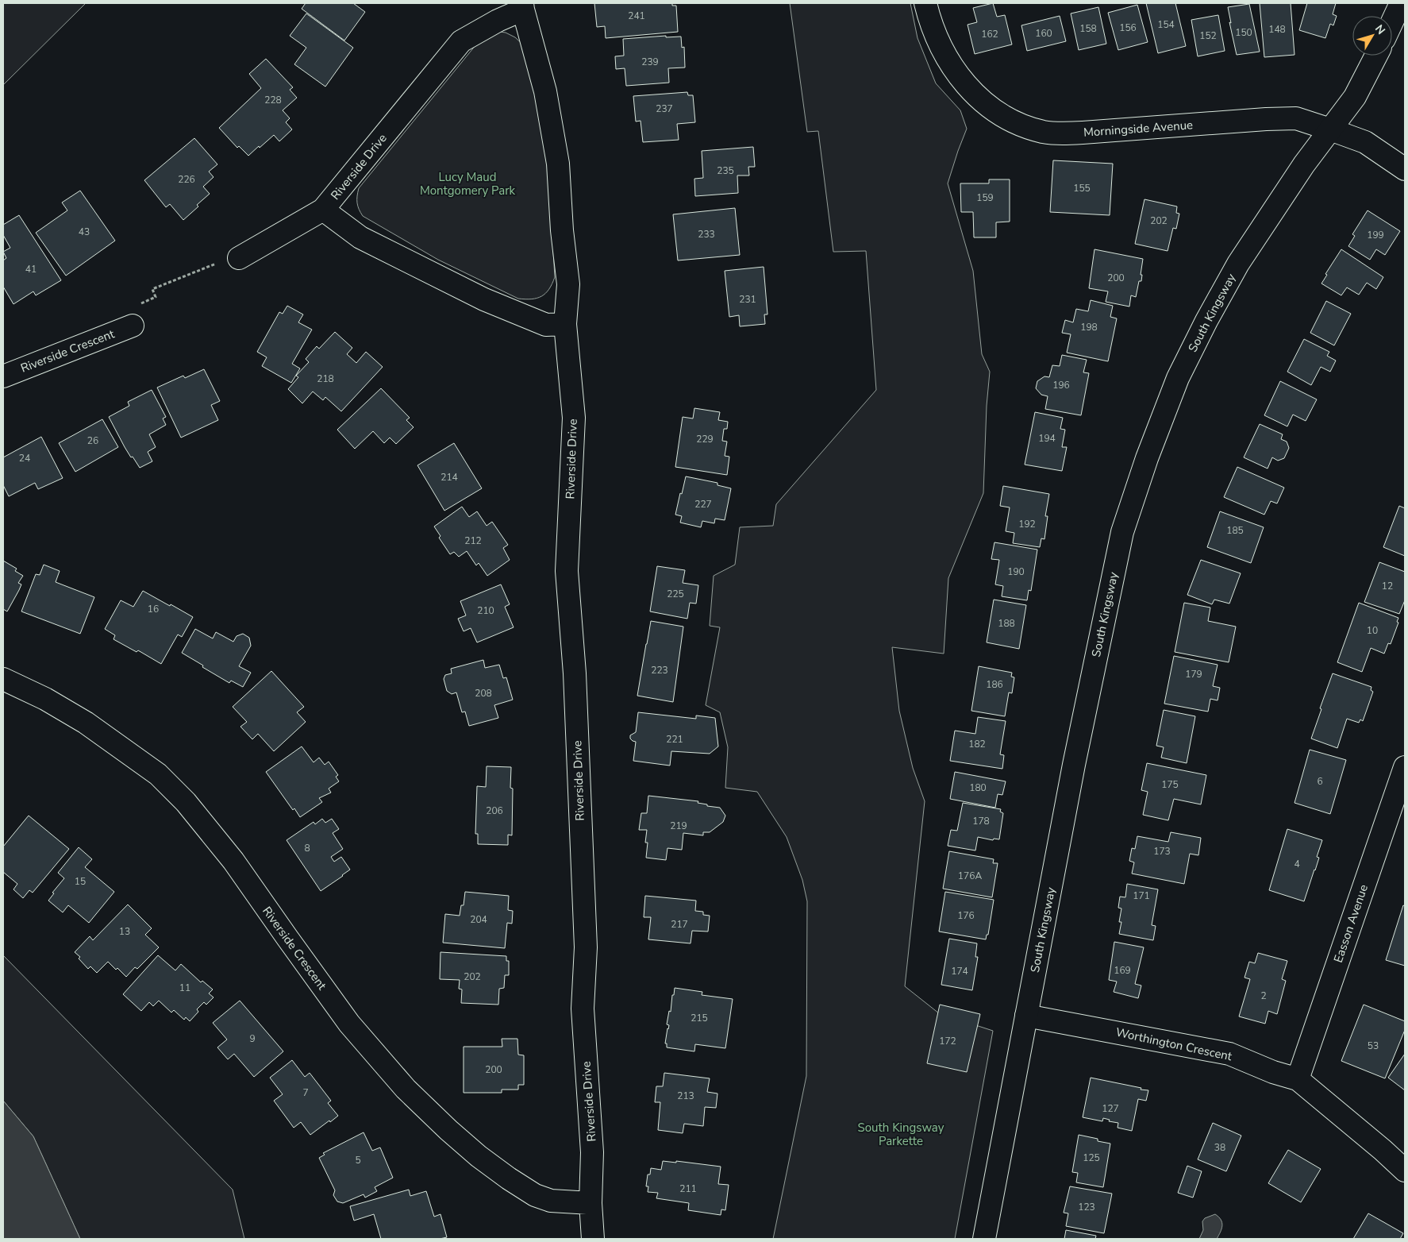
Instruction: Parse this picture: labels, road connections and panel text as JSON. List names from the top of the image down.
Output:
{
  "streets": {
    "street": [
      "Morningside Avenue",
      "Riverside Drive",
      "South Kingsway",
      "Riverside Crescent",
      "Easson Avenue",
      "Worthington Crescent"
    ]
  },
  "crossings": [
    ["Morningside Avenue", "South Kingsway"],
    ["Riverside Drive", "Riverside Crescent"],
    ["South Kingsway", "Worthington Crescent"],
    ["Easson Avenue", "Worthington Crescent"]
  ],
  "parks": ["Lucy Maud Montgomery Park", "South Kingsway Parkette"],
  "house_numbers": [
    "241",
    "154",
    "156",
    "158",
    "148",
    "150",
    "160",
    "162",
    "152",
    "239",
    "228",
    "237",
    "235",
    "226",
    "155",
    "159",
    "202",
    "43",
    "233",
    "199",
    "41",
    "200",
    "231",
    "198",
    "218",
    "196",
    "194",
    "229",
    "26",
    "24",
    "214",
    "227",
    "192",
    "185",
    "212",
    "190",
    "12",
    "225",
    "16",
    "210",
    "188",
    "10",
    "223",
    "179",
    "186",
    "208",
    "221",
    "182",
    "6",
    "175",
    "180",
    "206",
    "178",
    "219",
    "8",
    "173",
    "4",
    "176A",
    "15",
    "171",
    "176",
    "204",
    "217",
    "13",
    "169",
    "174",
    "202",
    "11",
    "2",
    "215",
    "9",
    "172",
    "53",
    "200",
    "7",
    "213",
    "127",
    "38",
    "125",
    "5",
    "211",
    "123"
  ],
  "north": "top right"
}
